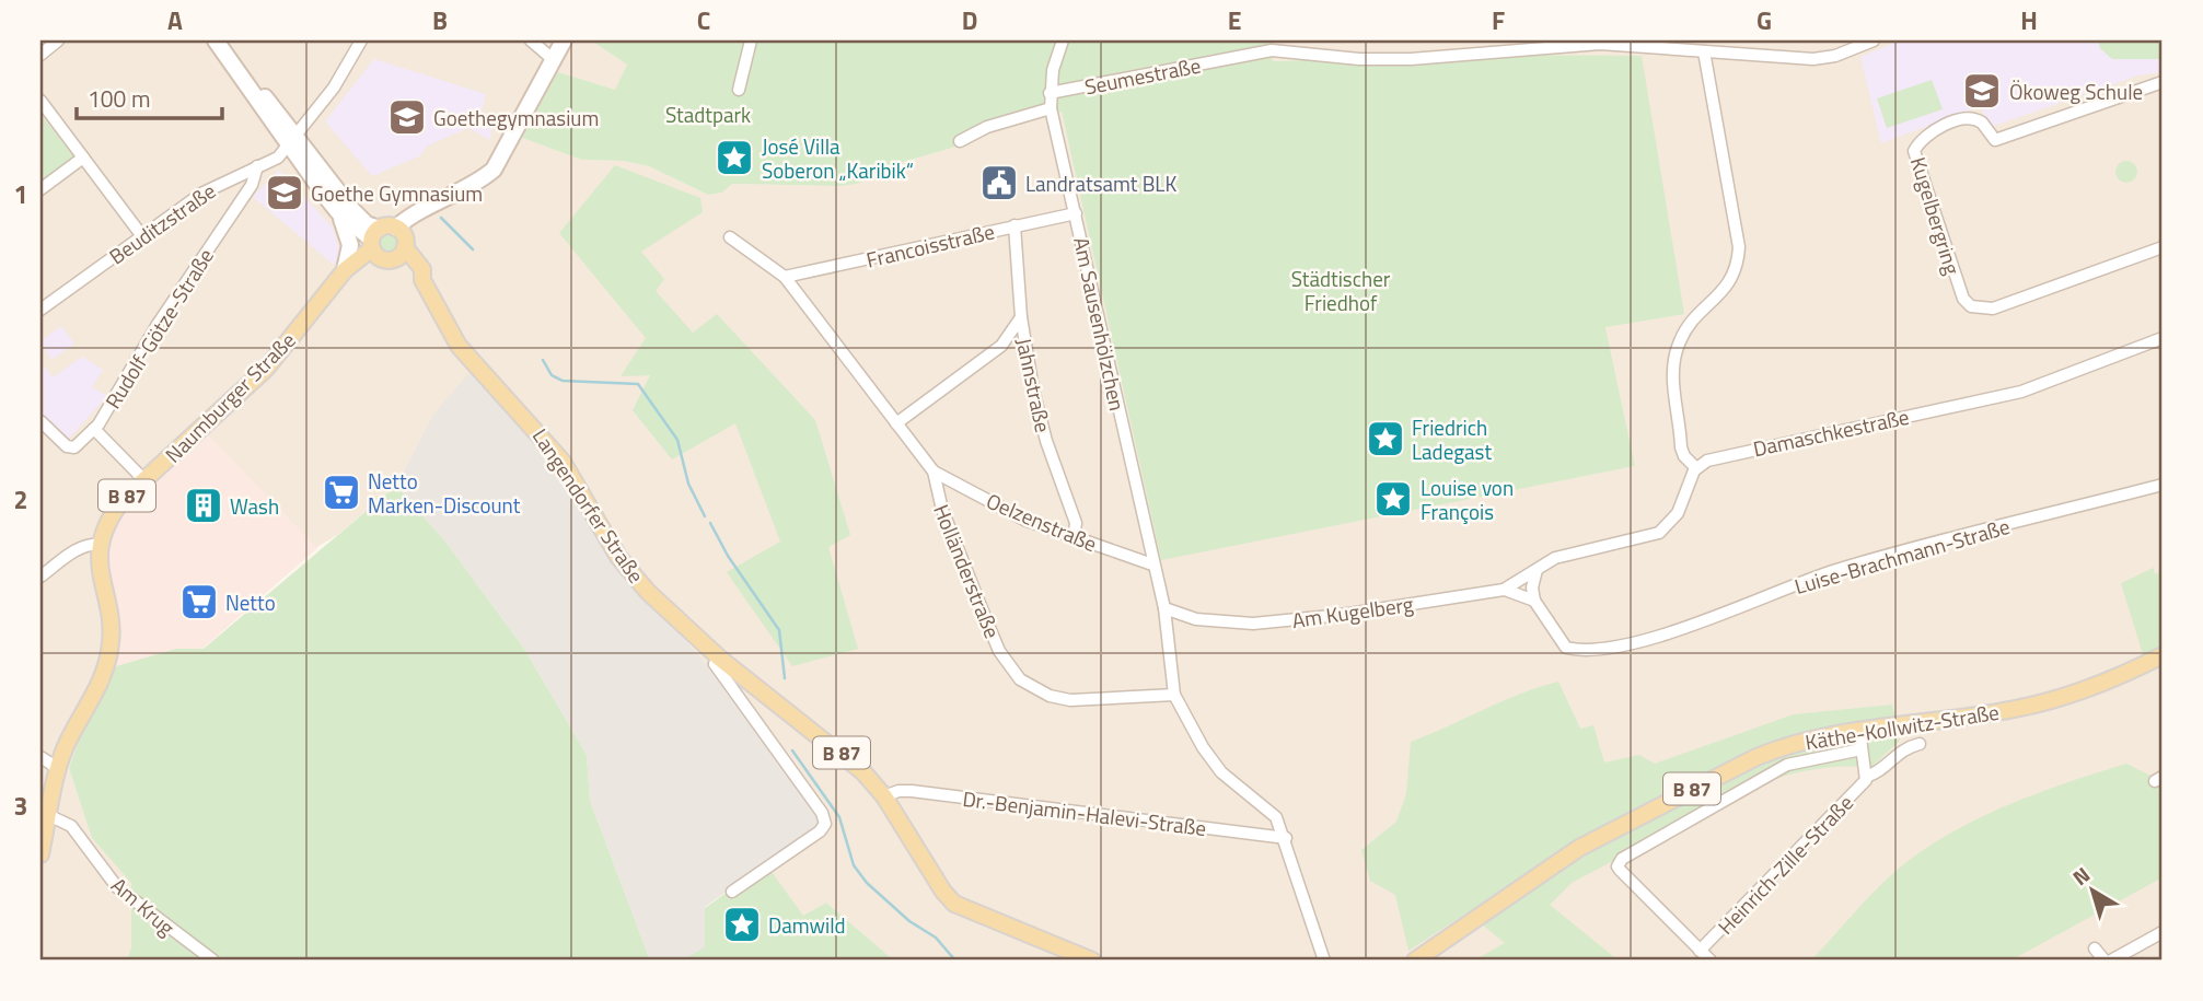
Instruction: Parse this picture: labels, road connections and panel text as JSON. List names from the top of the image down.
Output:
{
  "streets": {
    "main road": [
      "Naumburger Straße",
      "B 87",
      "Langendorfer Straße",
      "Käthe-Kollwitz-Straße"
    ],
    "street": [
      "Seumestraße",
      "Kugelbergring",
      "Beuditzstraße",
      "Francoisstraße",
      "Am Sausenhölzchen",
      "Rudolf-Götze-Straße",
      "Jahnstraße",
      "Damaschkestraße",
      "Oelzenstraße",
      "Luise-Brachmann-Straße",
      "Holländerstraße",
      "Am Kugelberg",
      "Dr.-Benjamin-Halevi-Straße",
      "Heinrich-Zille-Straße",
      "Am Krug"
    ]
  },
  "crossings": [
    ["Seumestraße", "Am Sausenhölzchen"],
    ["Beuditzstraße", "Rudolf-Götze-Straße"],
    ["Francoisstraße", "Am Sausenhölzchen"],
    ["Francoisstraße", "Jahnstraße"],
    ["Francoisstraße", "Holländerstraße"],
    ["Am Sausenhölzchen", "Oelzenstraße"],
    ["Am Sausenhölzchen", "Holländerstraße"],
    ["Am Sausenhölzchen", "Am Kugelberg"],
    ["Rudolf-Götze-Straße", "Naumburger Straße"],
    ["Jahnstraße", "Oelzenstraße"],
    ["Naumburger Straße", "B 87"],
    ["Naumburger Straße", "Am Krug"],
    ["Langendorfer Straße", "Dr.-Benjamin-Halevi-Straße"],
    ["Oelzenstraße", "Holländerstraße"],
    ["Käthe-Kollwitz-Straße", "Heinrich-Zille-Straße"]
  ],
  "parks": ["Stadtpark", "Städtischer Friedhof"],
  "places": {
    "school or university": ["Ökoweg Schule", "Goethegymnasium", "Goethe Gymnasium"],
    "place": [
      "José Villa Soberon „Karibik“",
      "Friedrich Ladegast",
      "Louise von François",
      "Damwild"
    ],
    "public building": ["Landratsamt BLK"],
    "supermarket": ["Netto Marken-Discount", "Netto"],
    "building": ["Wash"]
  },
  "scale_bar": "100 m",
  "north": "top left",
  "grid": {
    "columns": [
      "A",
      "B",
      "C",
      "D",
      "E",
      "F",
      "G",
      "H"
    ],
    "rows": ["1", "2", "3"]
  }
}
